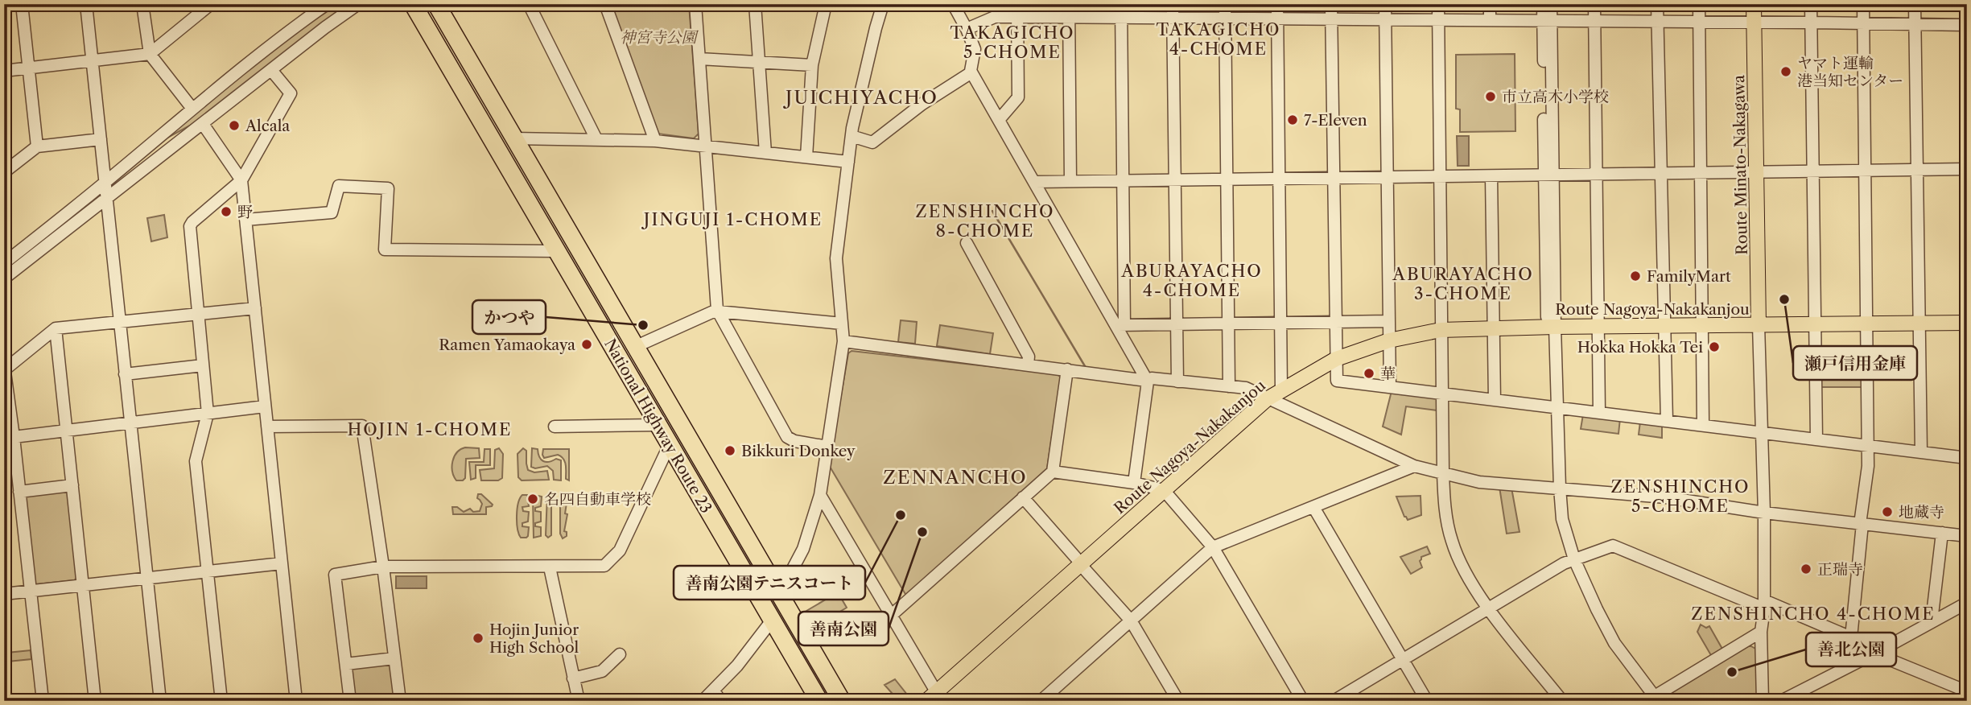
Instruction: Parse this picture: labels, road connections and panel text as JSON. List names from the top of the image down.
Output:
{
  "streets": {
    "highway": ["National Highway Route 23"],
    "main road": ["Route Minato-Nakagawa", "Route Nagoya-Nakakanjou"]
  },
  "crossings": [
    ["Route Minato-Nakagawa", "Route Nagoya-Nakakanjou"]
  ],
  "districts": [
    "TAKAGICHO 4-CHOME",
    "TAKAGICHO 5-CHOME",
    "JUICHIYACHO",
    "ZENSHINCHO 8-CHOME",
    "JINGUJI 1-CHOME",
    "ABURAYACHO 4-CHOME",
    "ABURAYACHO 3-CHOME",
    "HOJIN 1-CHOME",
    "ZENNANCHO",
    "ZENSHINCHO 5-CHOME",
    "ZENSHINCHO 4-CHOME"
  ],
  "parks": ["神宮寺公園"],
  "places": [
    "ヤマト運輸 港当知センター",
    "市立高木小学校",
    "7-Eleven",
    "Alcala",
    "野",
    "FamilyMart",
    "瀬戸信用金庫",
    "かつや",
    "Ramen Yamaokaya",
    "Hokka Hokka Tei",
    "華",
    "Bikkuri Donkey",
    "名四自動車学校",
    "地蔵寺",
    "善南公園テニスコート",
    "善南公園",
    "正瑞寺",
    "Hojin Junior High School",
    "善北公園"
  ]
}
